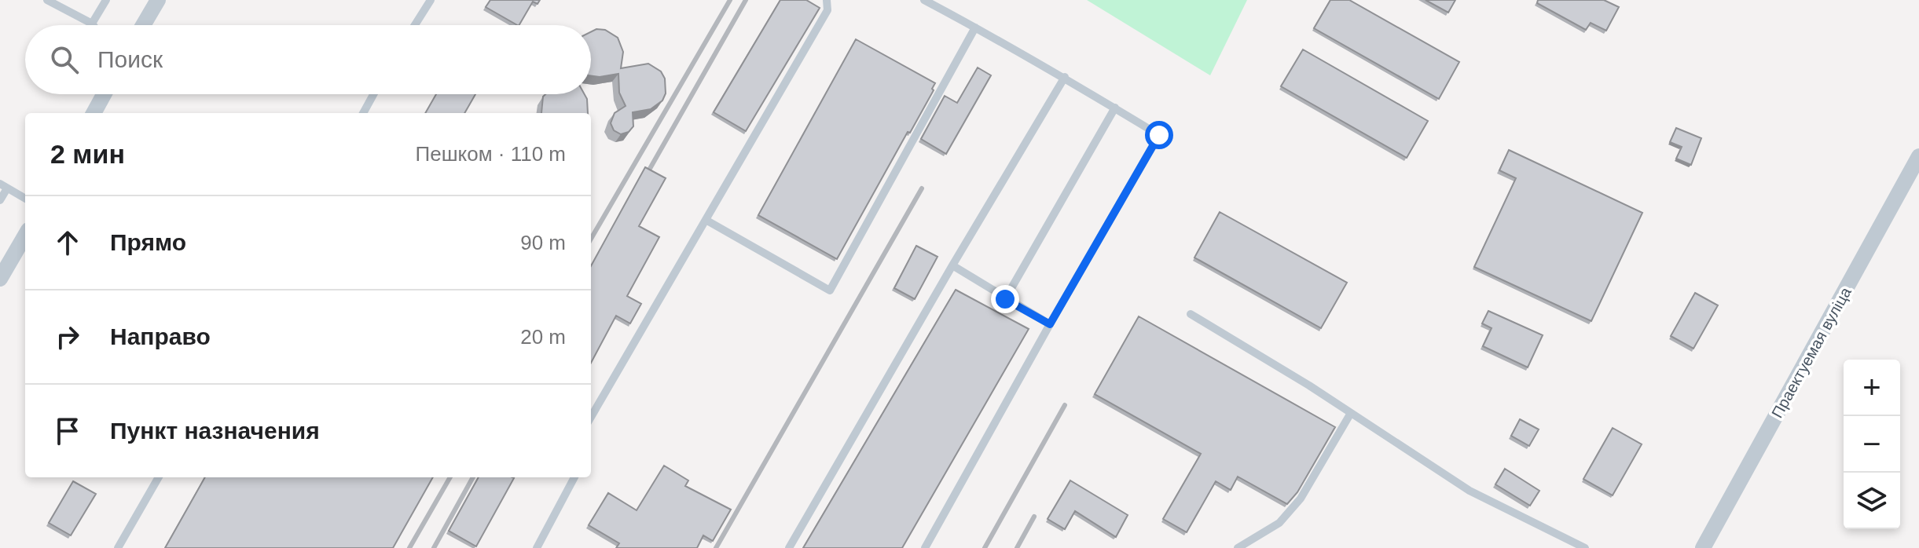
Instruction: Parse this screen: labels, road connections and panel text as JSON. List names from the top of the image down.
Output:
{
  "streets": {
    "street": ["Праектуемая вуліца"]
  },
  "page": {
    "search": "Поиск",
    "heading": ["2 мин", "Пешком · 110 m"],
    "list": [
      ["Прямо", "90 m"],
      ["Направо", "20 m"],
      "Пункт назначения"
    ],
    "map_buttons": ["+", "−"]
  }
}
